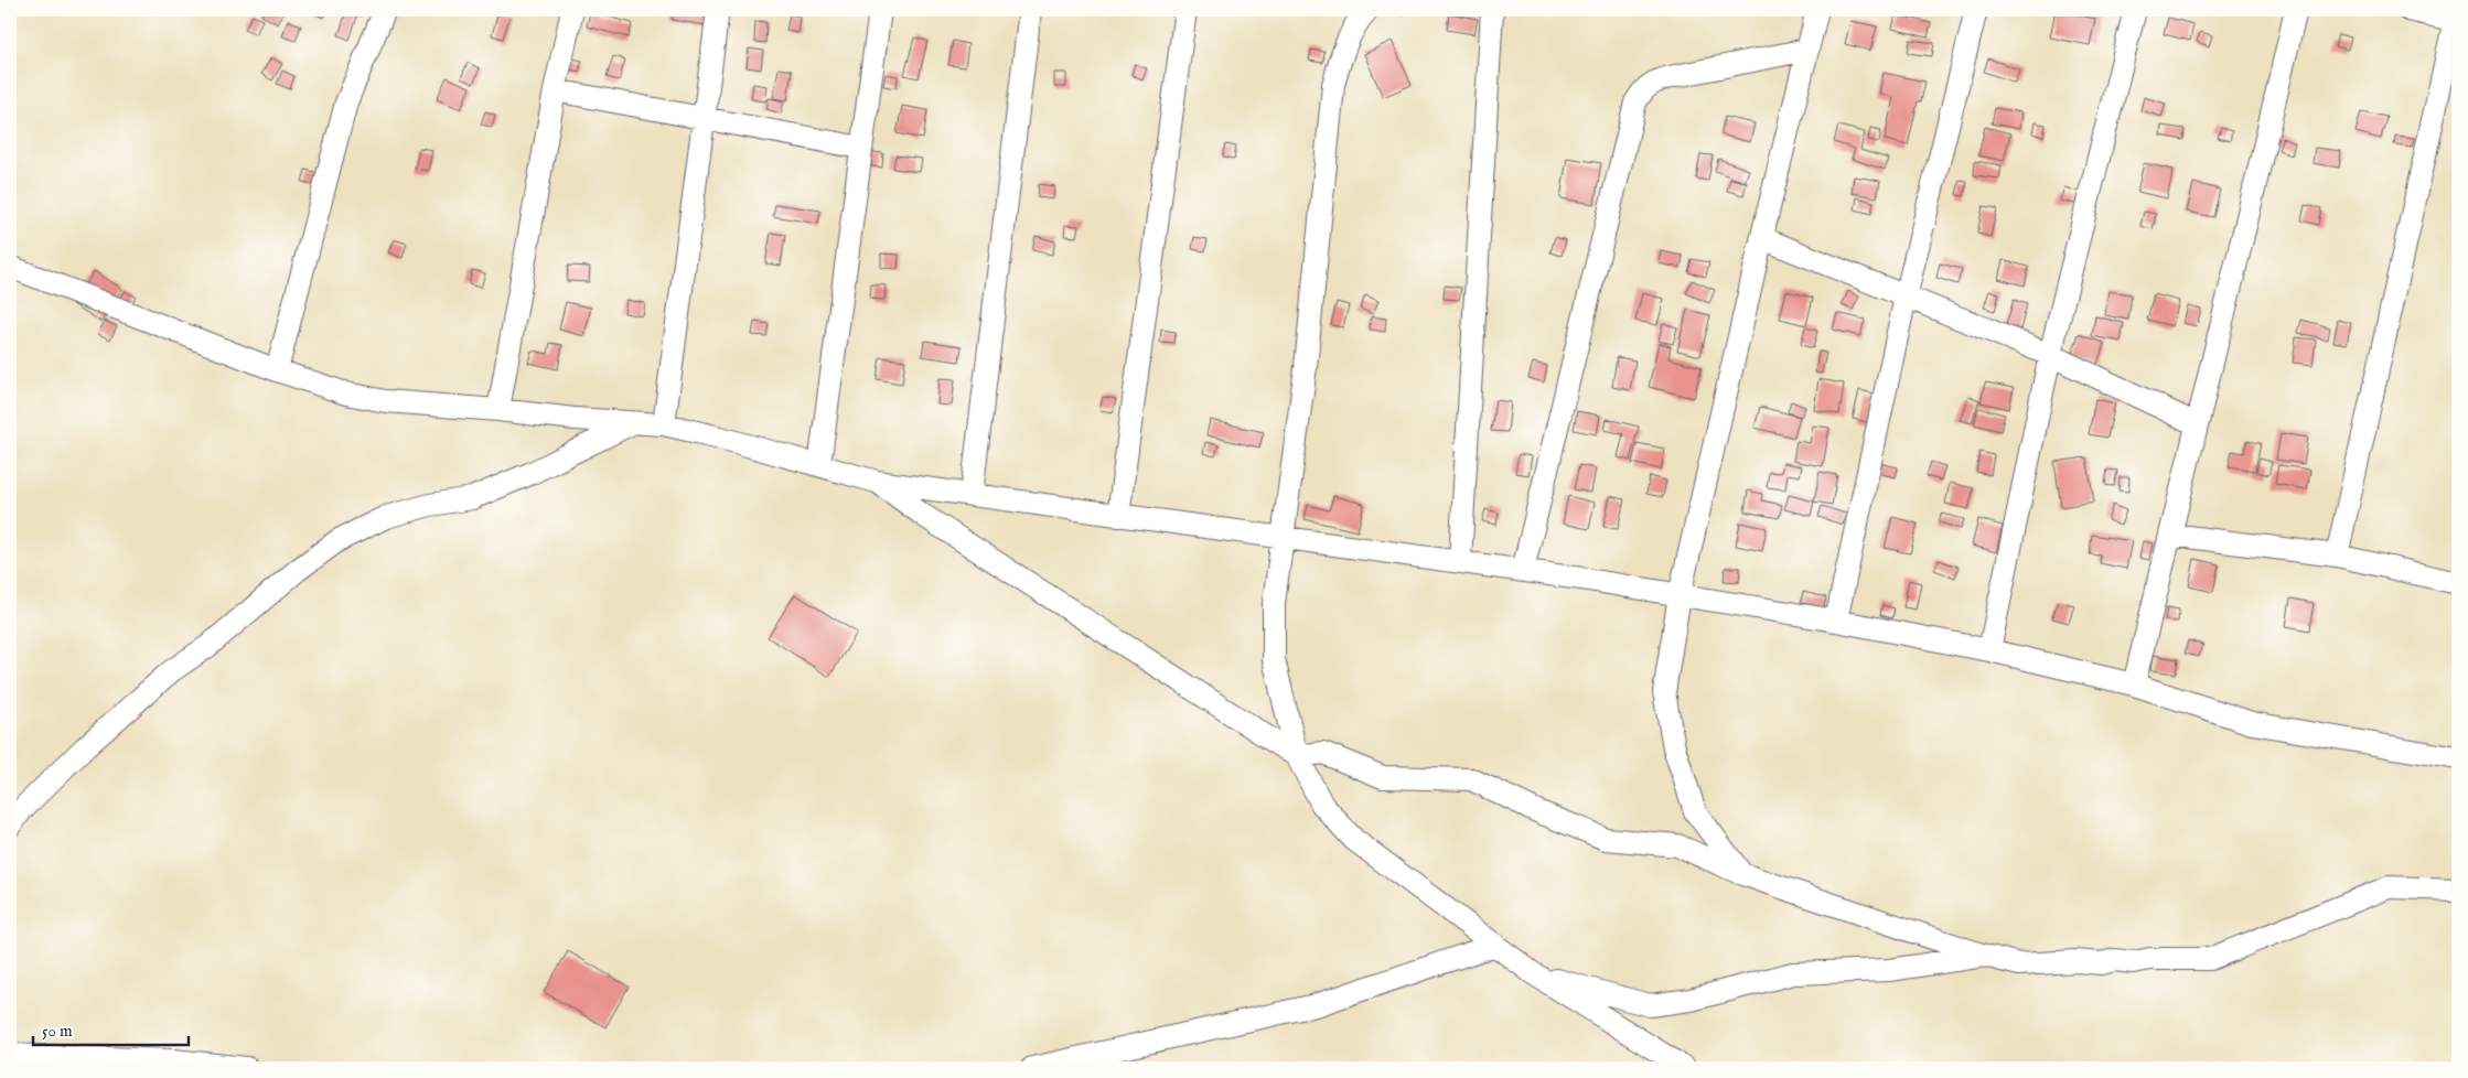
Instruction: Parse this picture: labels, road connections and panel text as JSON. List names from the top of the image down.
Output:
{
  "scale_bar": "50 m"
}
